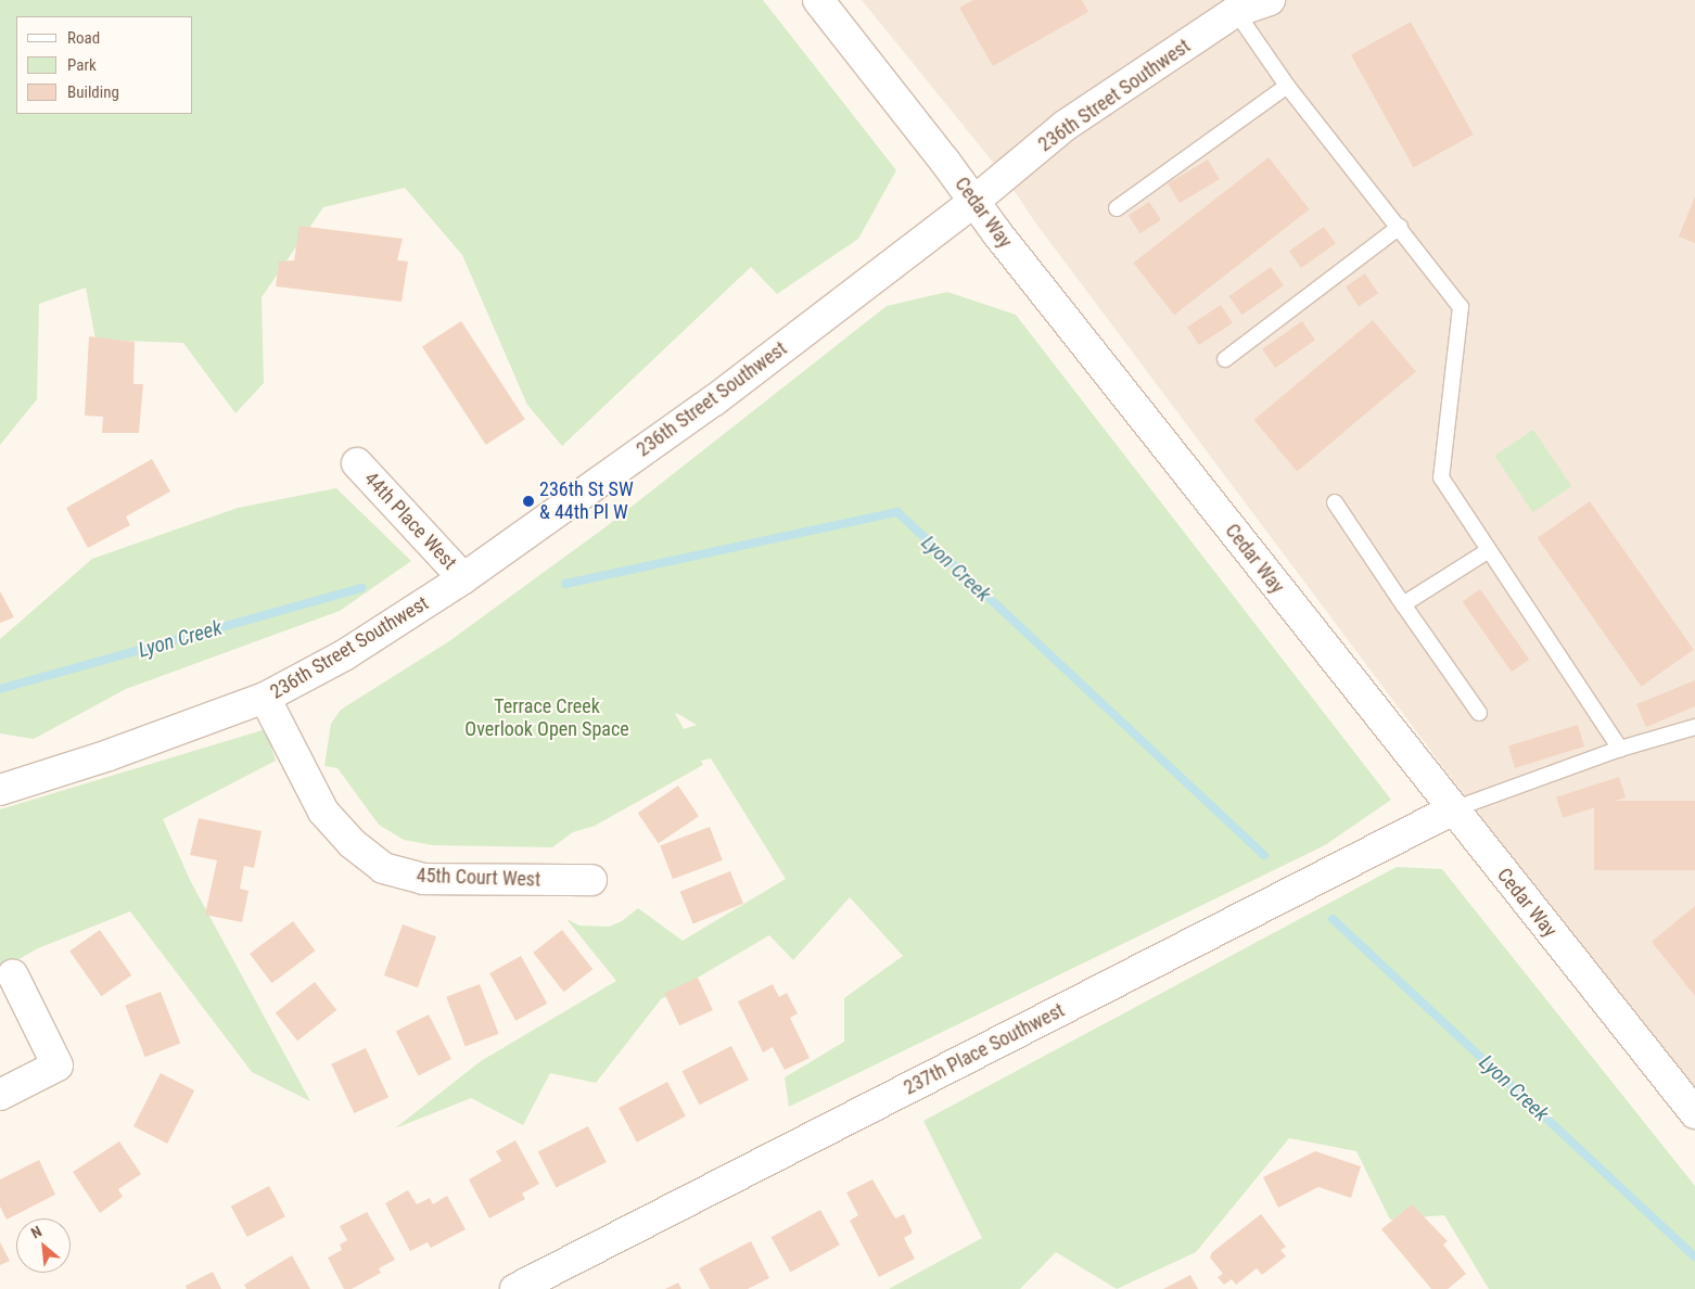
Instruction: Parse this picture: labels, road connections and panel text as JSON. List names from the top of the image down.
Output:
{
  "streets": {
    "main road": [
      "236th Street Southwest",
      "Cedar Way",
      "44th Place West",
      "45th Court West",
      "237th Place Southwest"
    ]
  },
  "crossings": [
    ["236th Street Southwest", "Cedar Way"],
    ["236th Street Southwest", "44th Place West"],
    ["236th Street Southwest", "45th Court West"],
    ["Cedar Way", "237th Place Southwest"]
  ],
  "water": ["Lyon Creek"],
  "parks": ["Terrace Creek Overlook Open Space"],
  "places": ["236th St SW & 44th Pl W"],
  "legend": ["Road", "Park", "Building"],
  "north": "top left"
}
